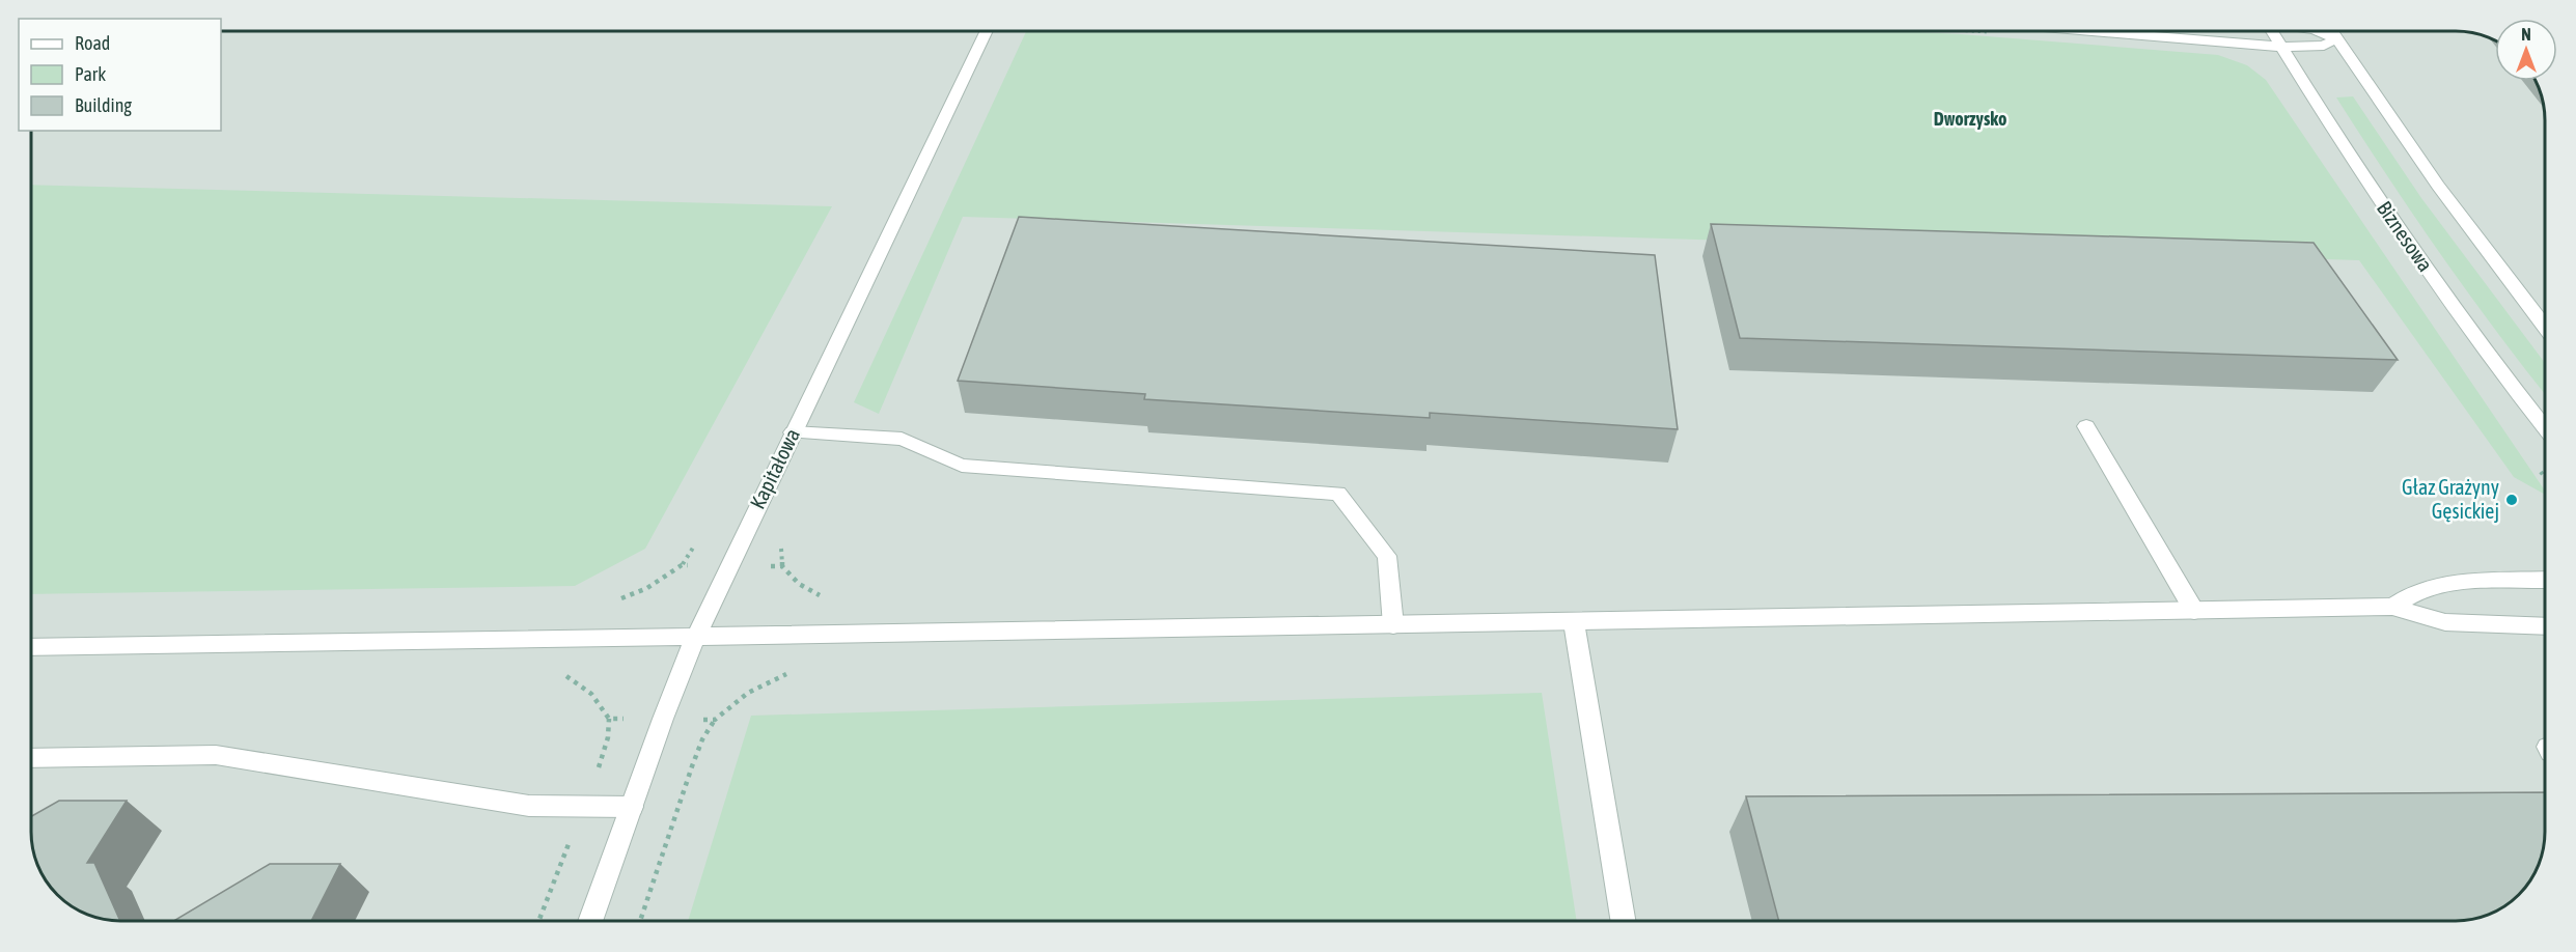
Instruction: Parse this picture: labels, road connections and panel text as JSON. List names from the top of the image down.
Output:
{
  "streets": {
    "street": ["Biznesowa", "Kapitałowa"]
  },
  "districts": ["Dworzysko"],
  "places": ["Głaz Grażyny Gęsickiej"],
  "legend": ["Road", "Park", "Building"],
  "north": "top"
}
